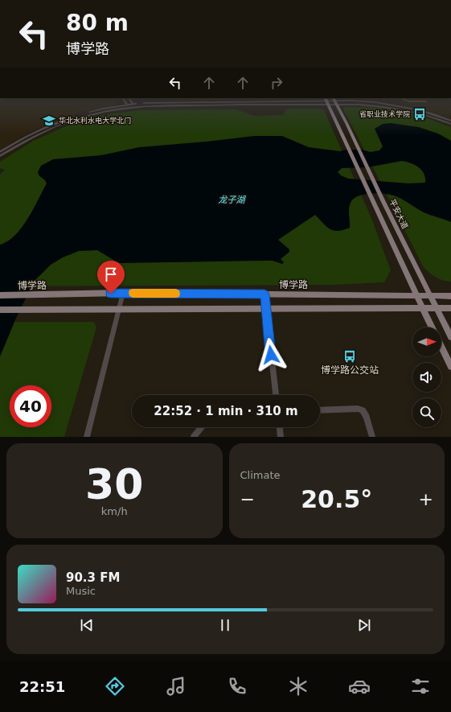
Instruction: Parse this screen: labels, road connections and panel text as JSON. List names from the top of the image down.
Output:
{
  "streets": {
    "main road": ["平安大道", "博学路"]
  },
  "crossings": [
    ["平安大道", "博学路"]
  ],
  "water": ["龙子湖"],
  "places": {
    "bus stop": ["省职业技术学院", "博学路公交站"],
    "school or university": ["华北水利水电大学北门"]
  },
  "north": "right",
  "page": {
    "turn": ["80 m", "博学路"],
    "limit": "40",
    "trip": "22:52 · 1 min · 310 m",
    "tile": [
      ["30", "km/h"],
      "Climate"
    ],
    "heat": ["−", "20.5°", "+"],
    "song": ["90.3 FM", "Music"],
    "tabs": "22:51"
  }
}
